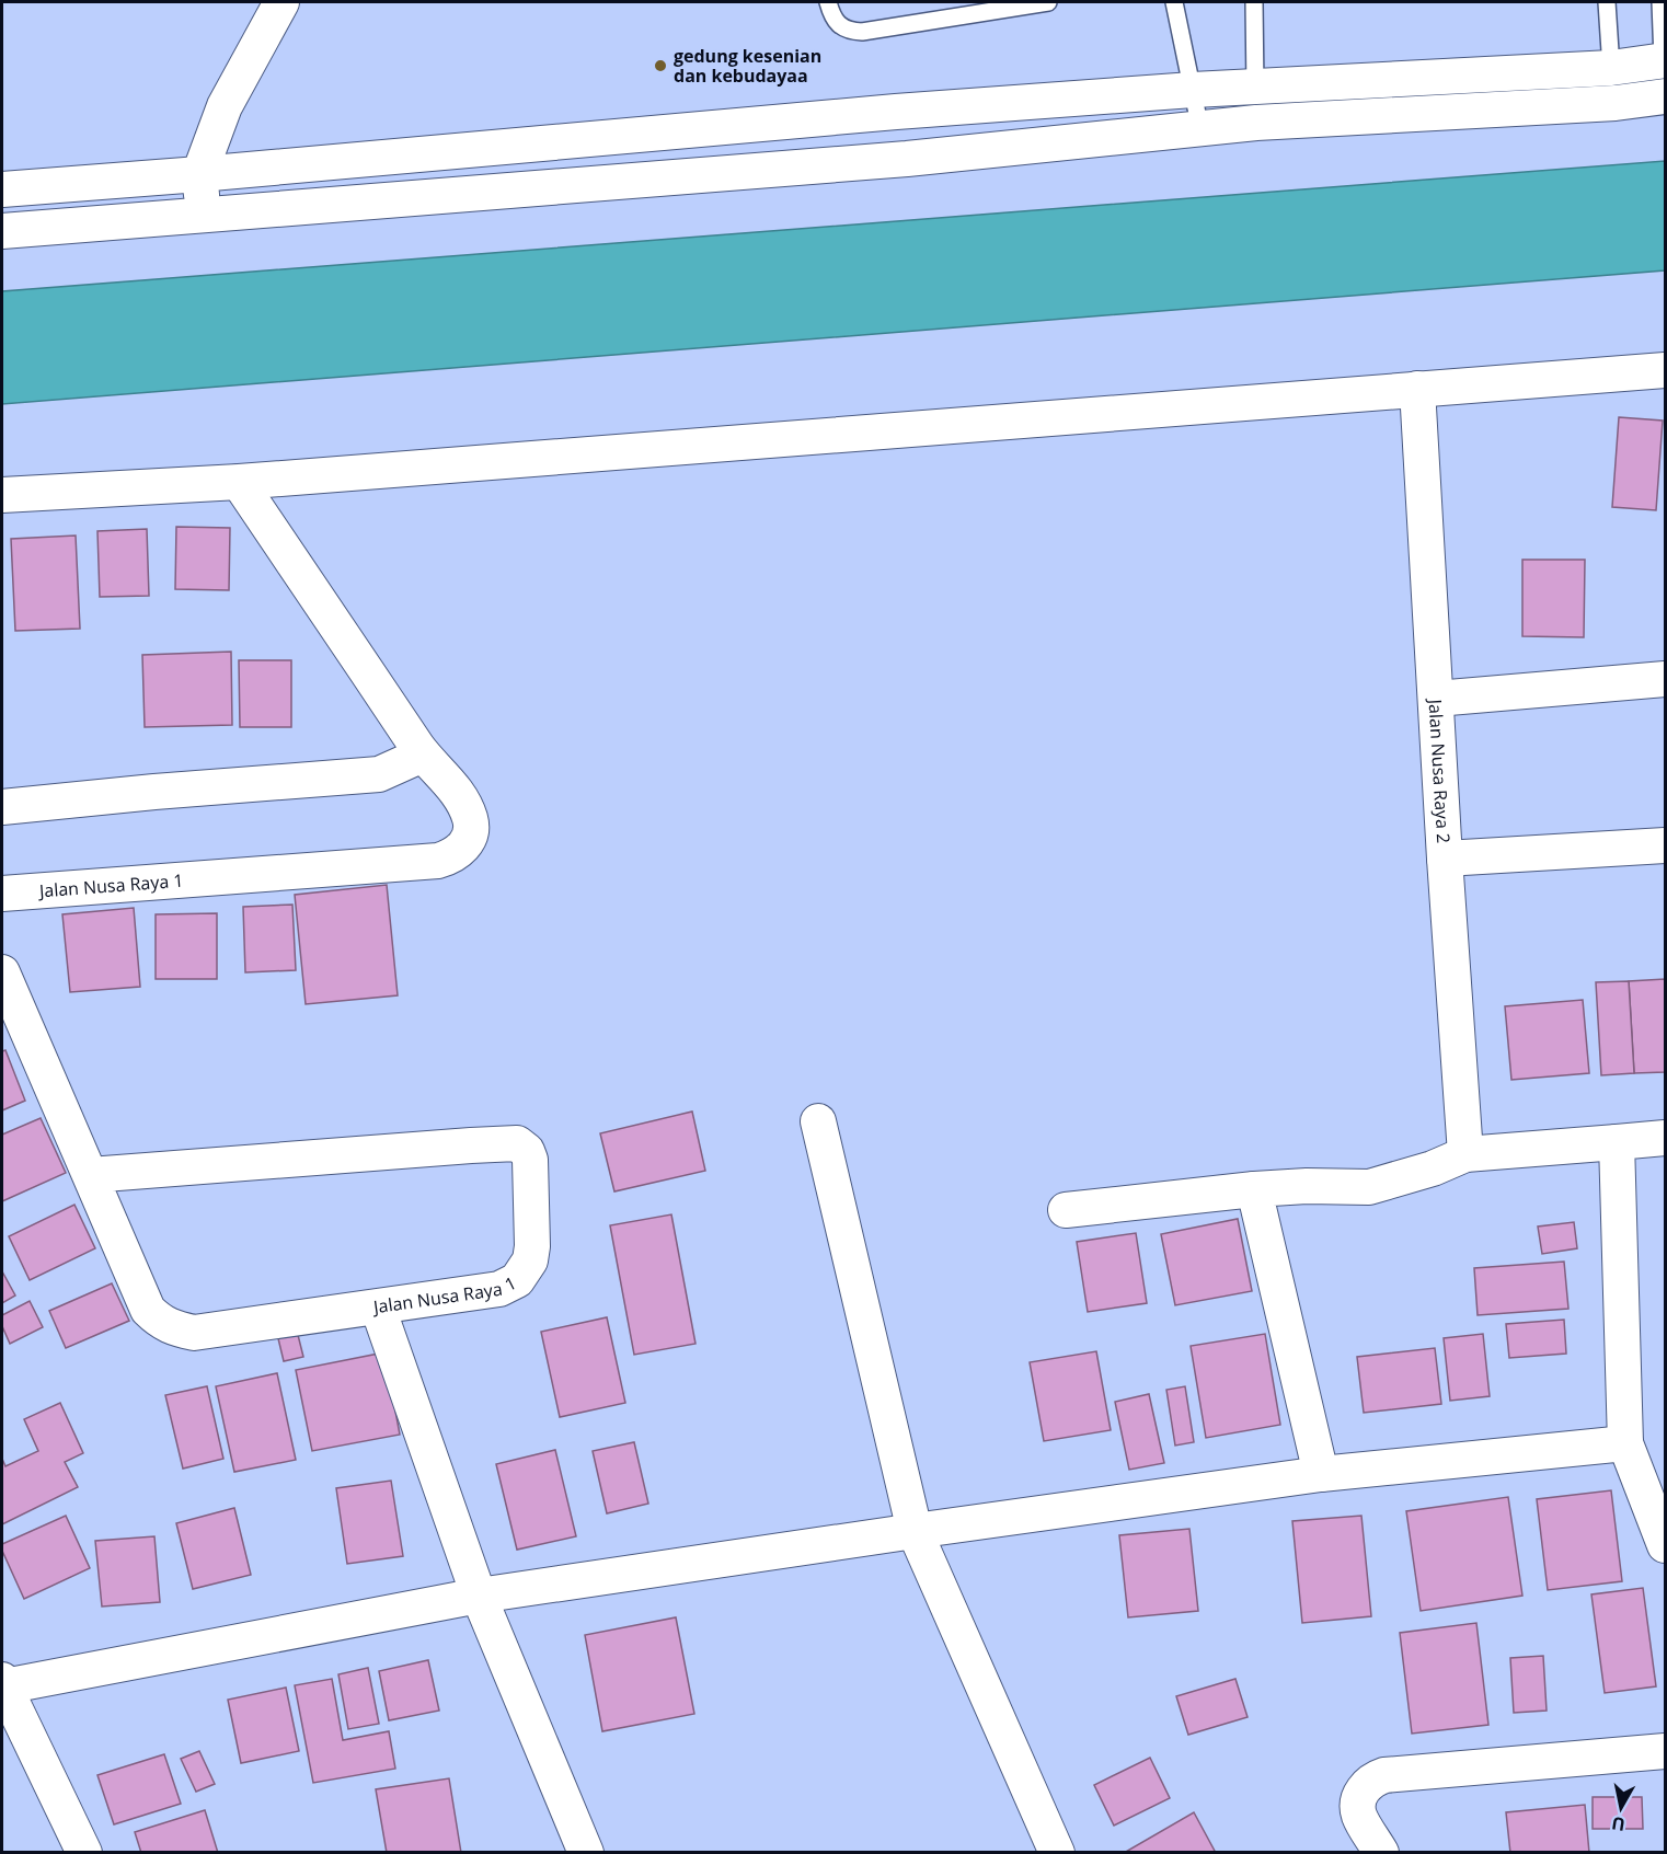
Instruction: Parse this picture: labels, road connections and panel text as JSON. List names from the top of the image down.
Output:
{
  "streets": {
    "street": ["Jalan Nusa Raya 2", "Jalan Nusa Raya 1"]
  },
  "places": ["gedung kesenian dan kebudayaa"],
  "north": "bottom"
}
